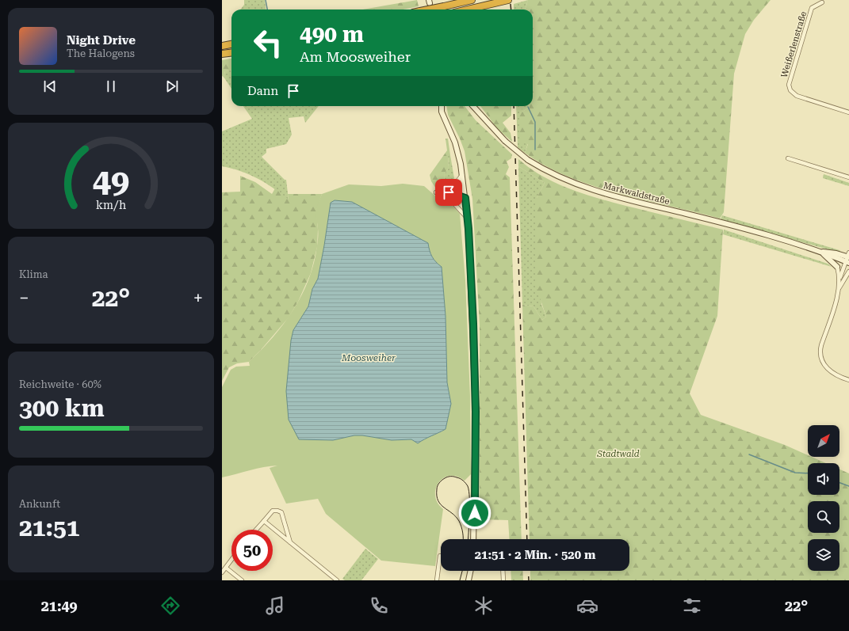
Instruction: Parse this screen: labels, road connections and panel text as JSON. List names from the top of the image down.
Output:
{
  "streets": {
    "main road": ["Markwaldstraße"],
    "street": ["Weißerlenstraße"]
  },
  "water": ["Moosweiher"],
  "parks": ["Stadtwald"],
  "north": "top right",
  "page": {
    "turn": ["490 m", "Am Moosweiher"],
    "song": ["Night Drive", "The Halogens"],
    "then": "Dann",
    "tile": [
      "Klima",
      ["Reichweite · 60%", "300 km"],
      ["Ankunft", "21:51"]
    ],
    "heat": ["−", "22°", "+"],
    "limit": "50",
    "trip": "21:51 · 2 Min. · 520 m",
    "tabs": ["21:49", "22°"],
    "gauge": ["49", "km/h"]
  }
}
